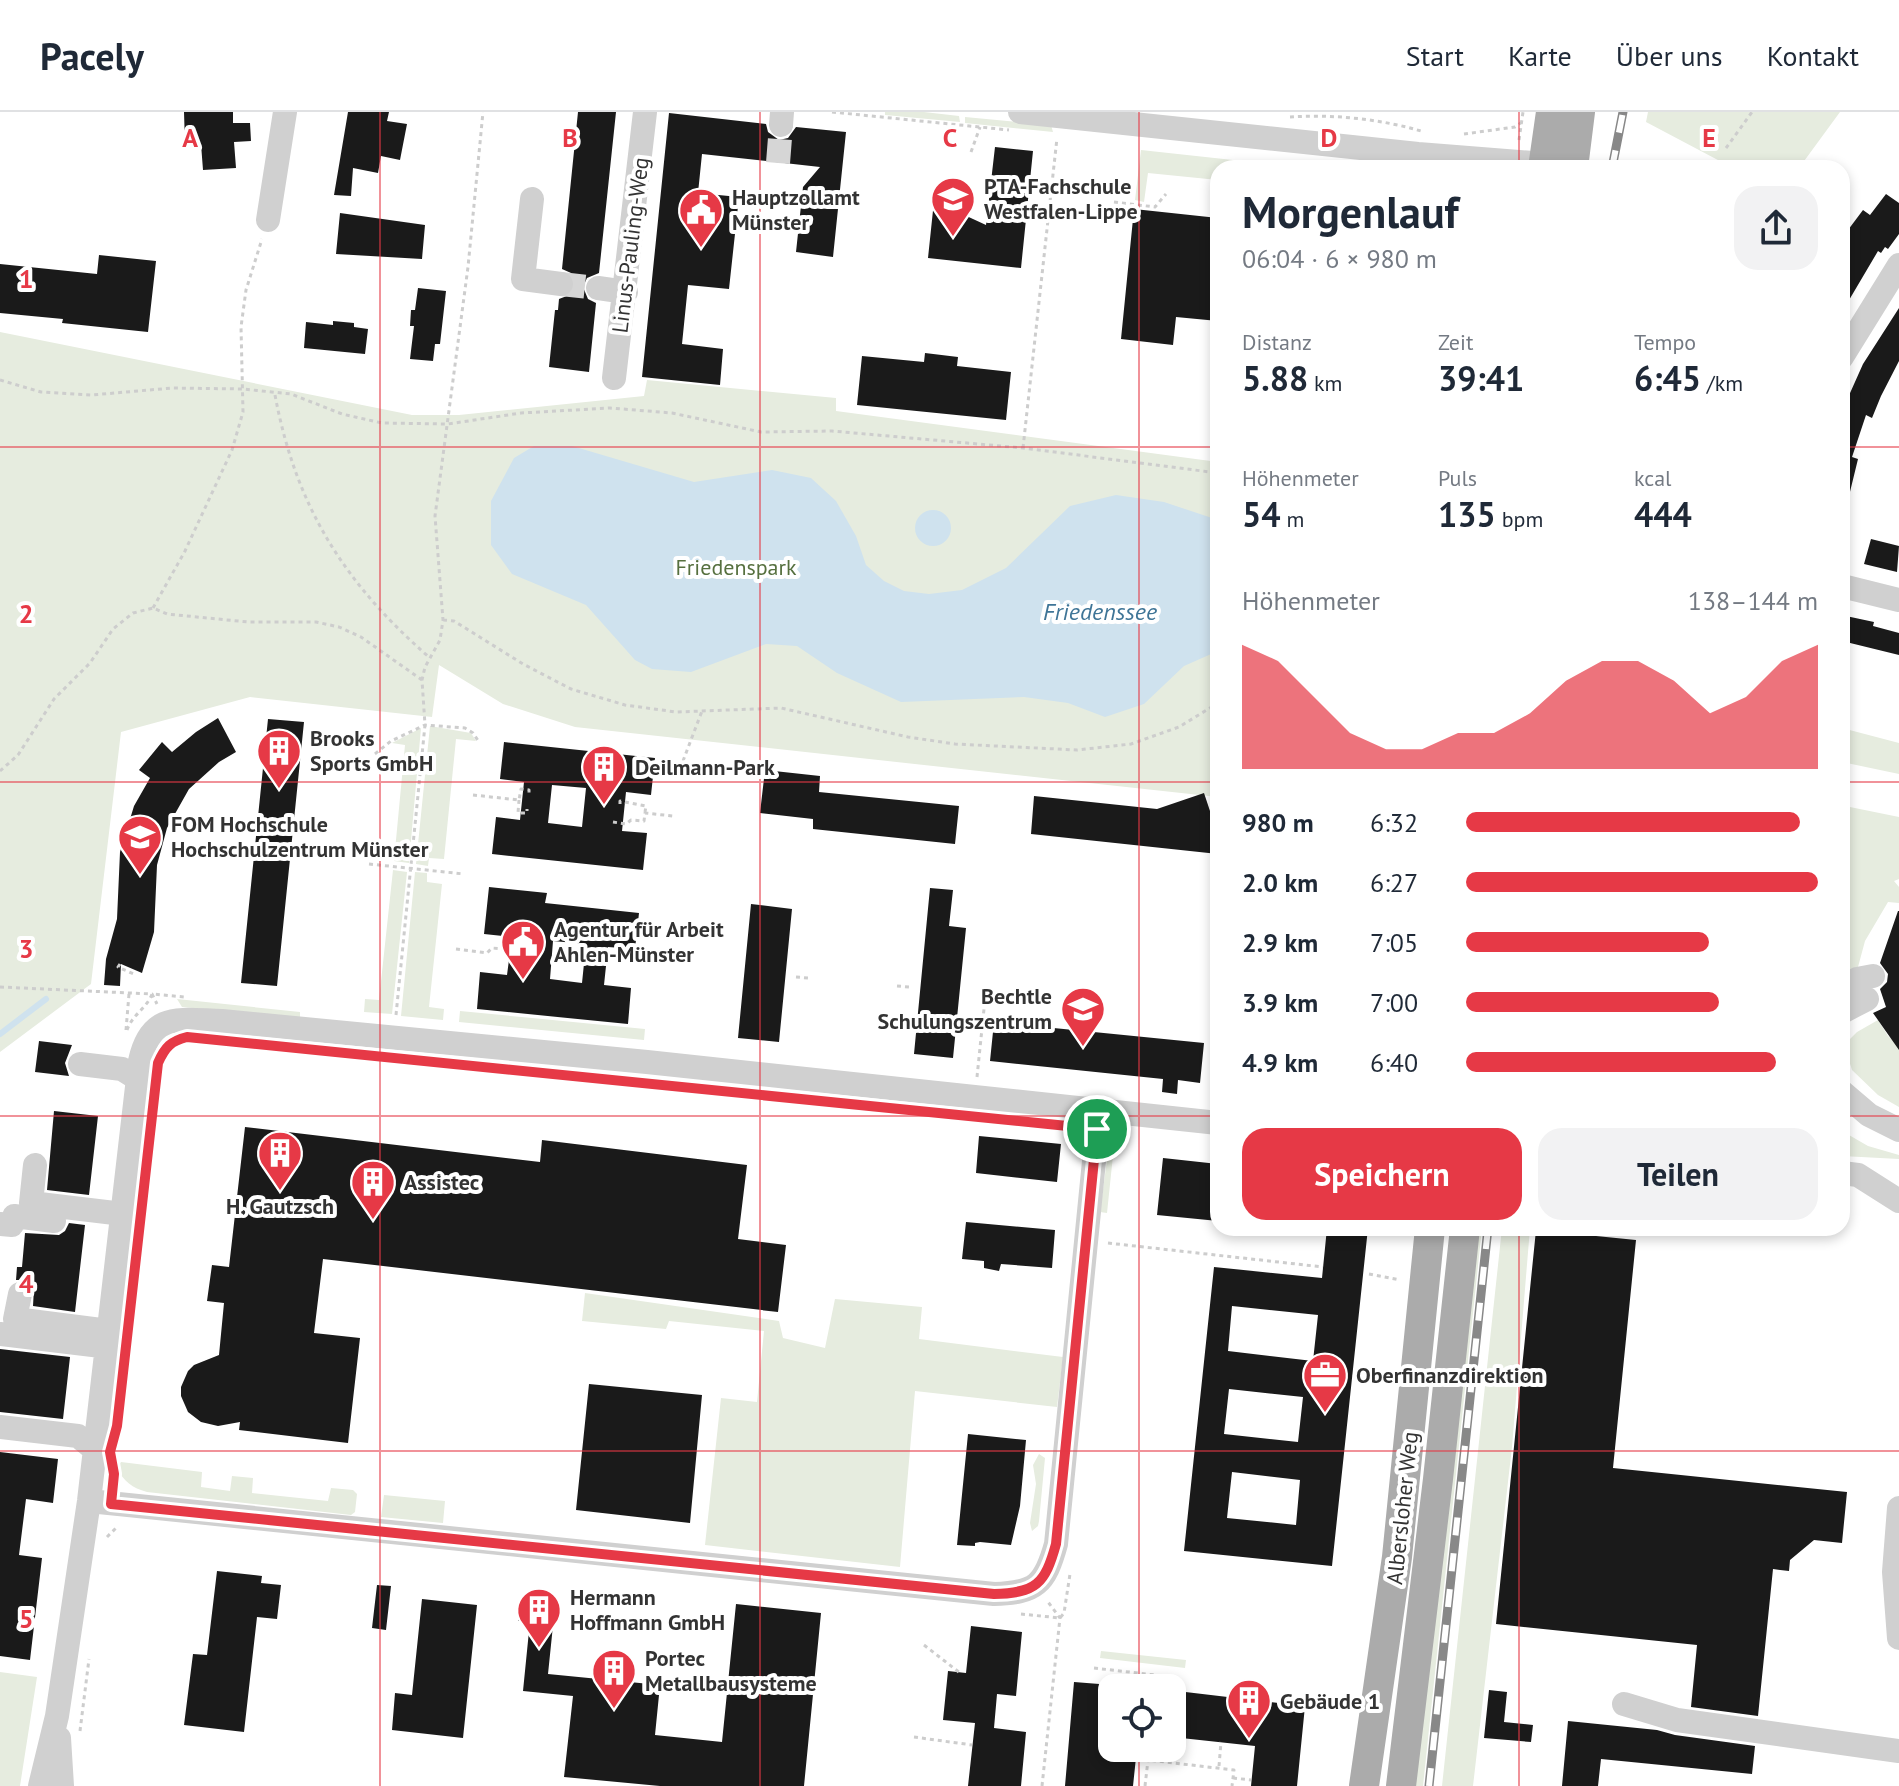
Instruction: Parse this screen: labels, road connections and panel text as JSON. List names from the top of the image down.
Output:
{
  "streets": {
    "main road": ["Albersloher Weg"],
    "street": ["Linus-Pauling-Weg"]
  },
  "water": ["Friedenssee"],
  "parks": ["Friedenspark"],
  "places": {
    "school or university": ["PTA-Fachschule Westfalen-Lippe", "FOM Hochschule Hochschulzentrum Münster", "Bechtle Schulungszentrum"],
    "public building": ["Hauptzollamt Münster", "Agentur für Arbeit Ahlen-Münster"],
    "building": [
      "Brooks Sports GmbH",
      "Deilmann-Park",
      "H. Gautzsch",
      "Assistec",
      "Hermann Hoffmann GmbH",
      "Portec Metallbausysteme",
      "Gebäude 1"
    ],
    "office": ["Oberfinanzdirektion"]
  },
  "page": {
    "header": "Pacely",
    "nav": [
      "Start",
      "Karte",
      "Über uns",
      "Kontakt"
    ],
    "heading": ["Morgenlauf", "06:04 · 6 × 980 m"],
    "stats": [
      ["Distanz", "5.88 km"],
      ["Zeit", "39:41"],
      ["Tempo", "6:45 /km"],
      ["Höhenmeter", "54 m"],
      ["Puls", "135 bpm"],
      ["kcal", "444"]
    ],
    "chart": ["Höhenmeter", "138–144 m"],
    "list": [
      {
        "name": "980 m",
        "note": "6:32"
      },
      {
        "name": "2.0 km",
        "note": "6:27"
      },
      {
        "name": "2.9 km",
        "note": "7:05"
      },
      {
        "name": "3.9 km",
        "note": "7:00"
      },
      {
        "name": "4.9 km",
        "note": "6:40"
      }
    ],
    "buttons": ["Speichern", "Teilen"]
  },
  "grid": {
    "columns": [
      "A",
      "B",
      "C",
      "D",
      "E"
    ],
    "rows": [
      "1",
      "2",
      "3",
      "4",
      "5"
    ]
  }
}
